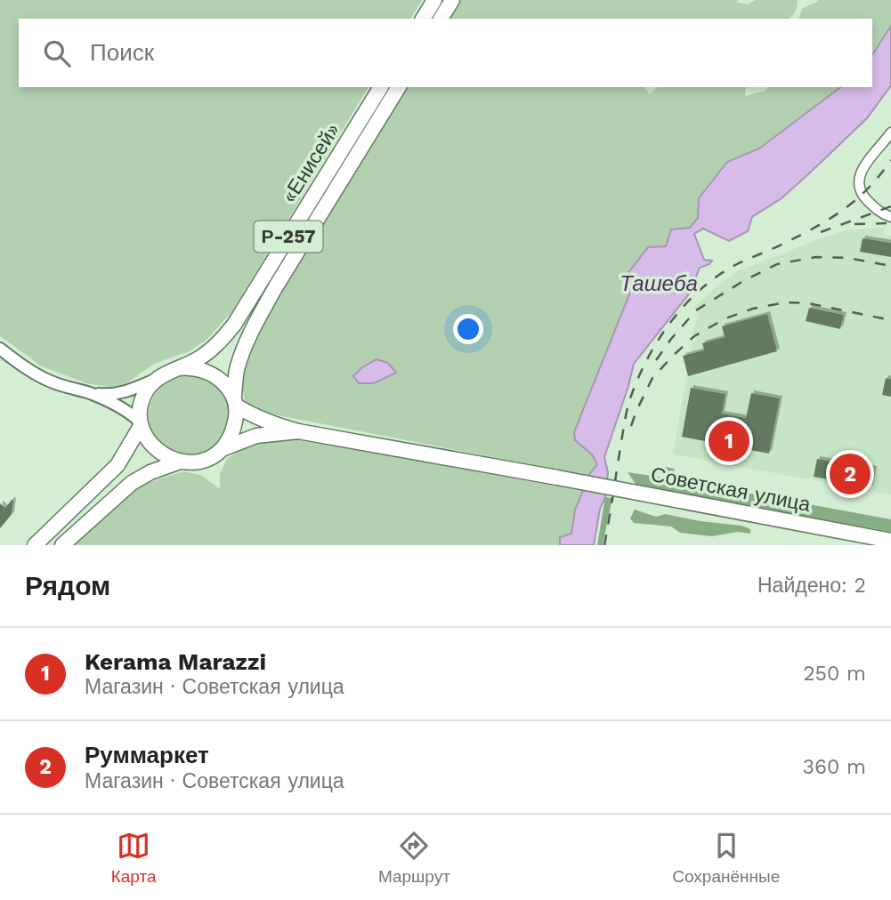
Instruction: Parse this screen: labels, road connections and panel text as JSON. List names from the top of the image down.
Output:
{
  "streets": {
    "main road": ["«Енисей»", "Р-257", "Советская улица"]
  },
  "water": ["Ташеба"],
  "page": {
    "search": "Поиск",
    "pins": ["1", "2"],
    "heading": ["Рядом", "Найдено: 2"],
    "list": [
      {
        "mark": "1",
        "name": "Kerama Marazzi",
        "note": "Магазин · Советская улица",
        "value": "250 m"
      },
      {
        "mark": "2",
        "name": "Руммаркет",
        "note": "Магазин · Советская улица",
        "value": "360 m"
      }
    ],
    "nav": ["Карта", "Маршрут", "Сохранённые"]
  }
}
